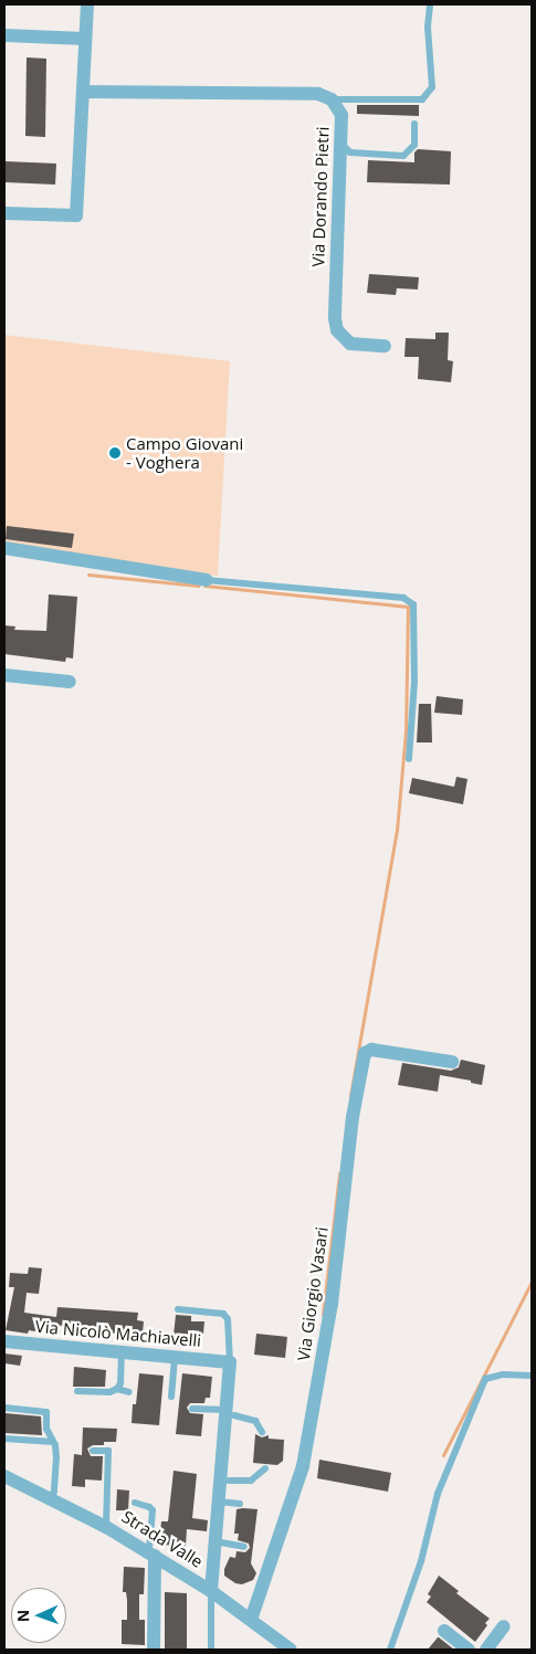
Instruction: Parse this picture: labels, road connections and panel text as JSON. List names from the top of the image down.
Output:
{
  "streets": {
    "street": [
      "Via Dorando Pietri",
      "Via Giorgio Vasari",
      "Via Nicolò Machiavelli",
      "Strada Valle"
    ]
  },
  "crossings": [
    ["Via Giorgio Vasari", "Strada Valle"]
  ],
  "places": ["Campo Giovani - Voghera"],
  "north": "left"
}
